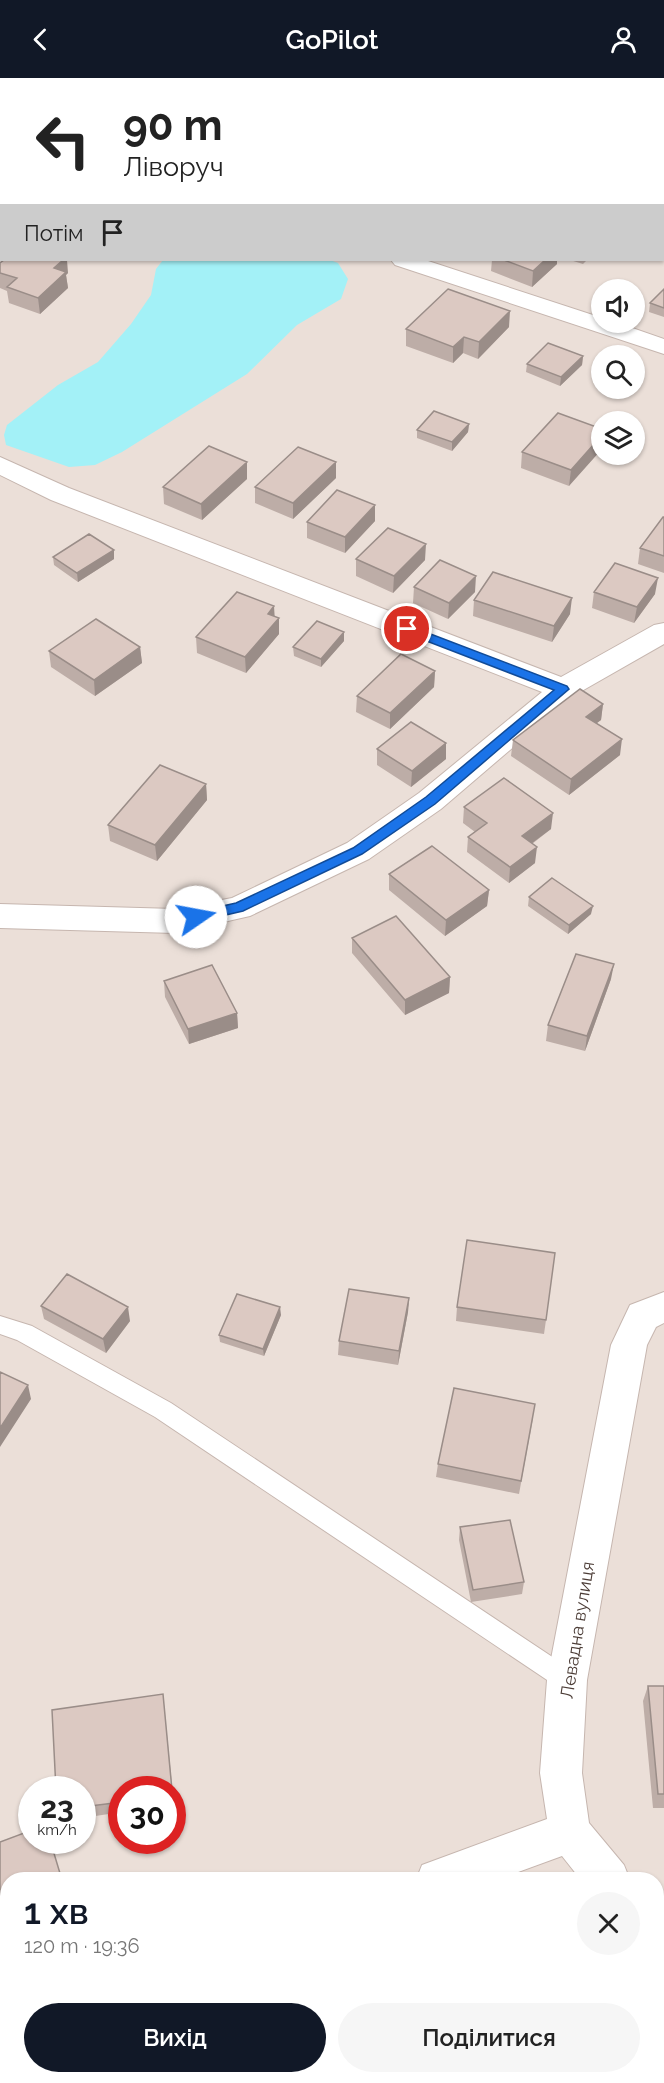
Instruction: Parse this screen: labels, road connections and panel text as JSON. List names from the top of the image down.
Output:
{
  "streets": {
    "street": ["Левадна вулиця"]
  },
  "page": {
    "header": "GoPilot",
    "turn": ["90 m", "Ліворуч"],
    "then": "Потім",
    "speed": "23 km/h",
    "limit": "30",
    "heading": ["1 хв", "120 m · 19:36"],
    "buttons": ["Вихід", "Поділитися"]
  }
}
